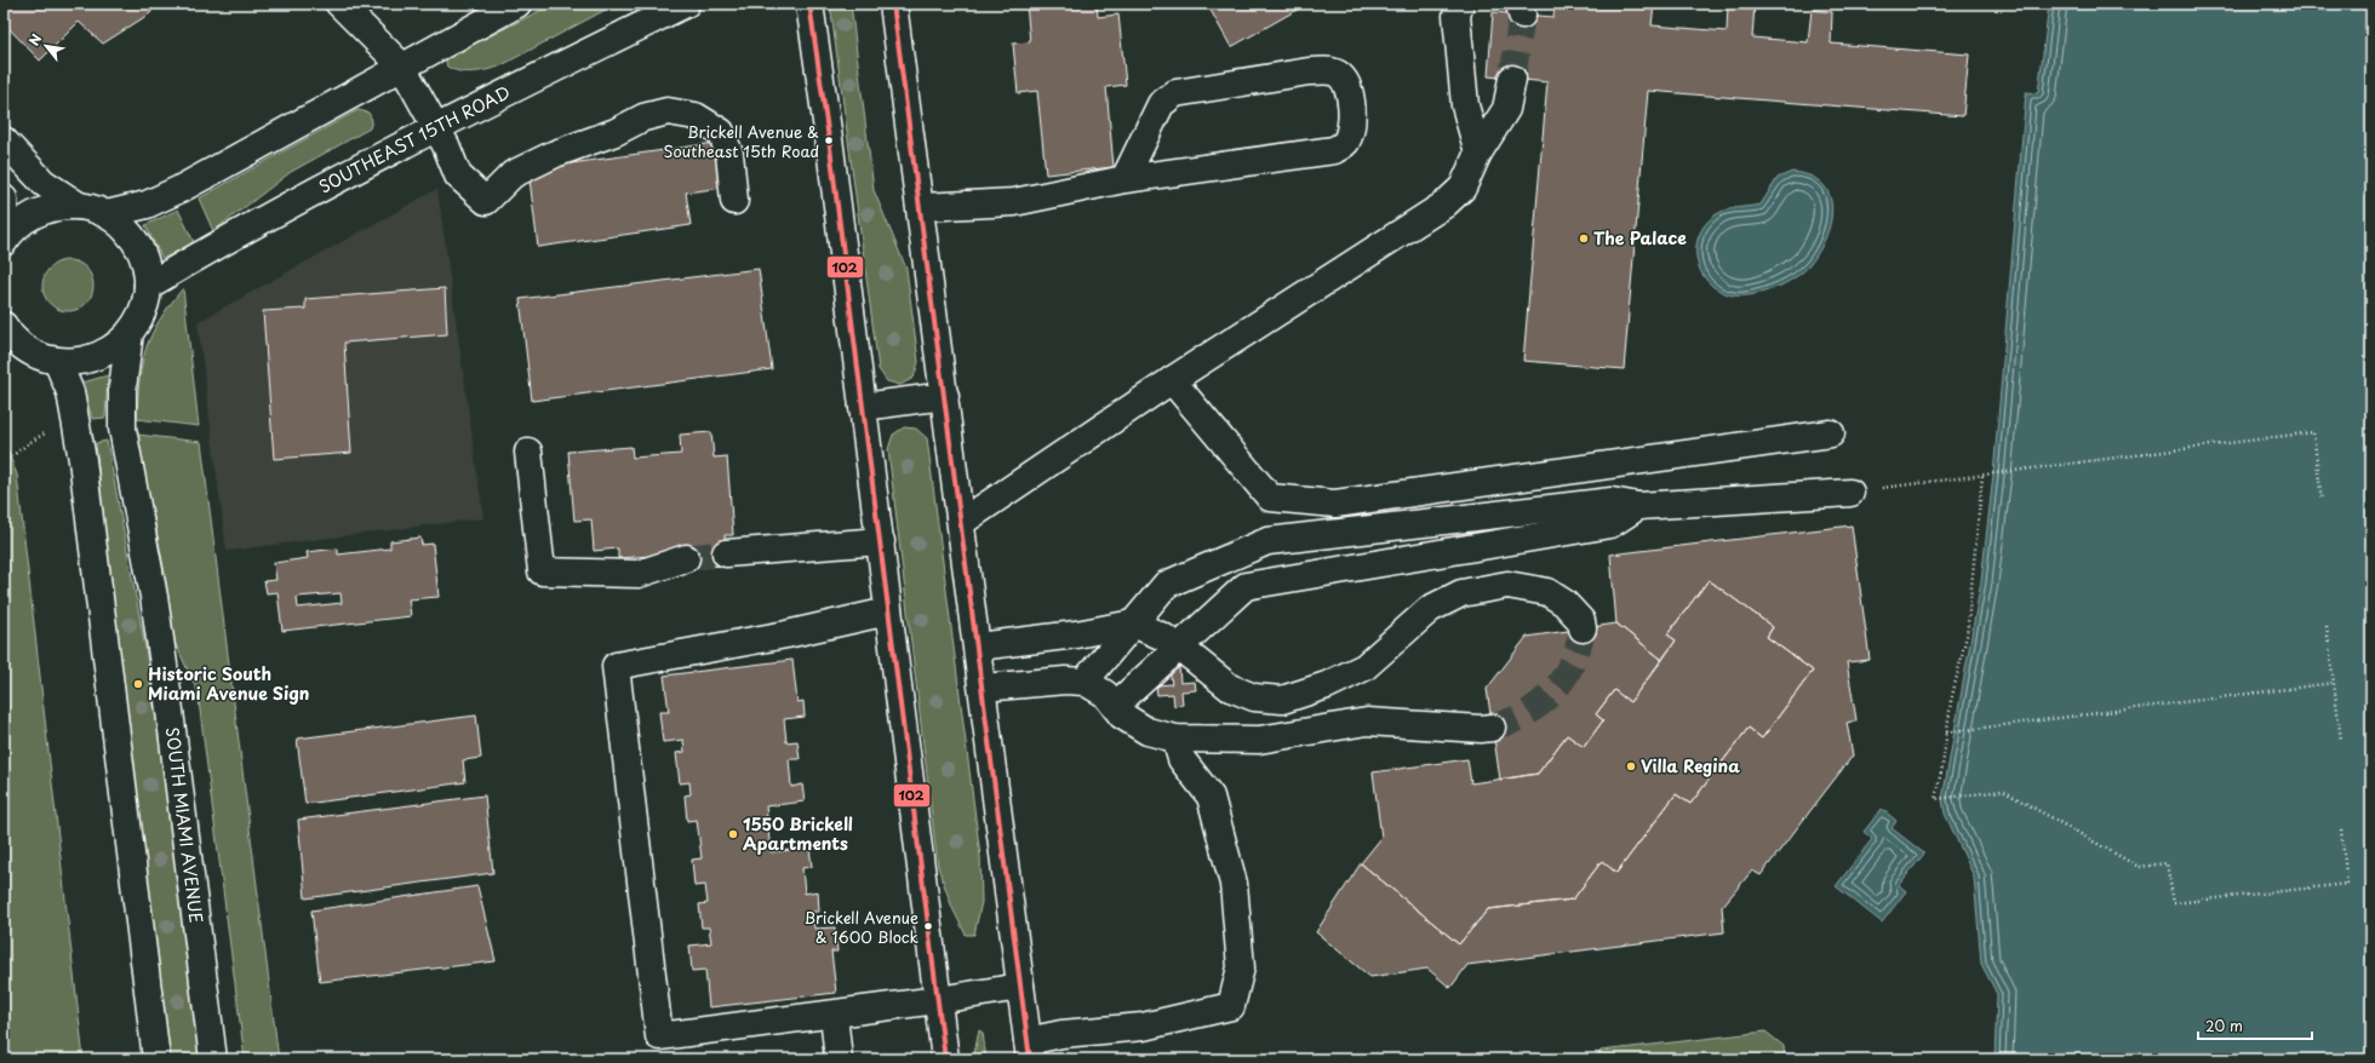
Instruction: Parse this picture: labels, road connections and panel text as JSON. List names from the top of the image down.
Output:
{
  "streets": {
    "main road": ["SOUTHEAST 15TH ROAD", "SOUTH MIAMI AVENUE"]
  },
  "places": [
    "Brickell Avenue & Southeast 15th Road",
    "The Palace",
    "Historic South Miami Avenue Sign",
    "Villa Regina",
    "1550 Brickell Apartments",
    "Brickell Avenue & 1600 Block"
  ],
  "lines": ["transit line 102"],
  "scale_bar": "20 m",
  "north": "top left"
}
